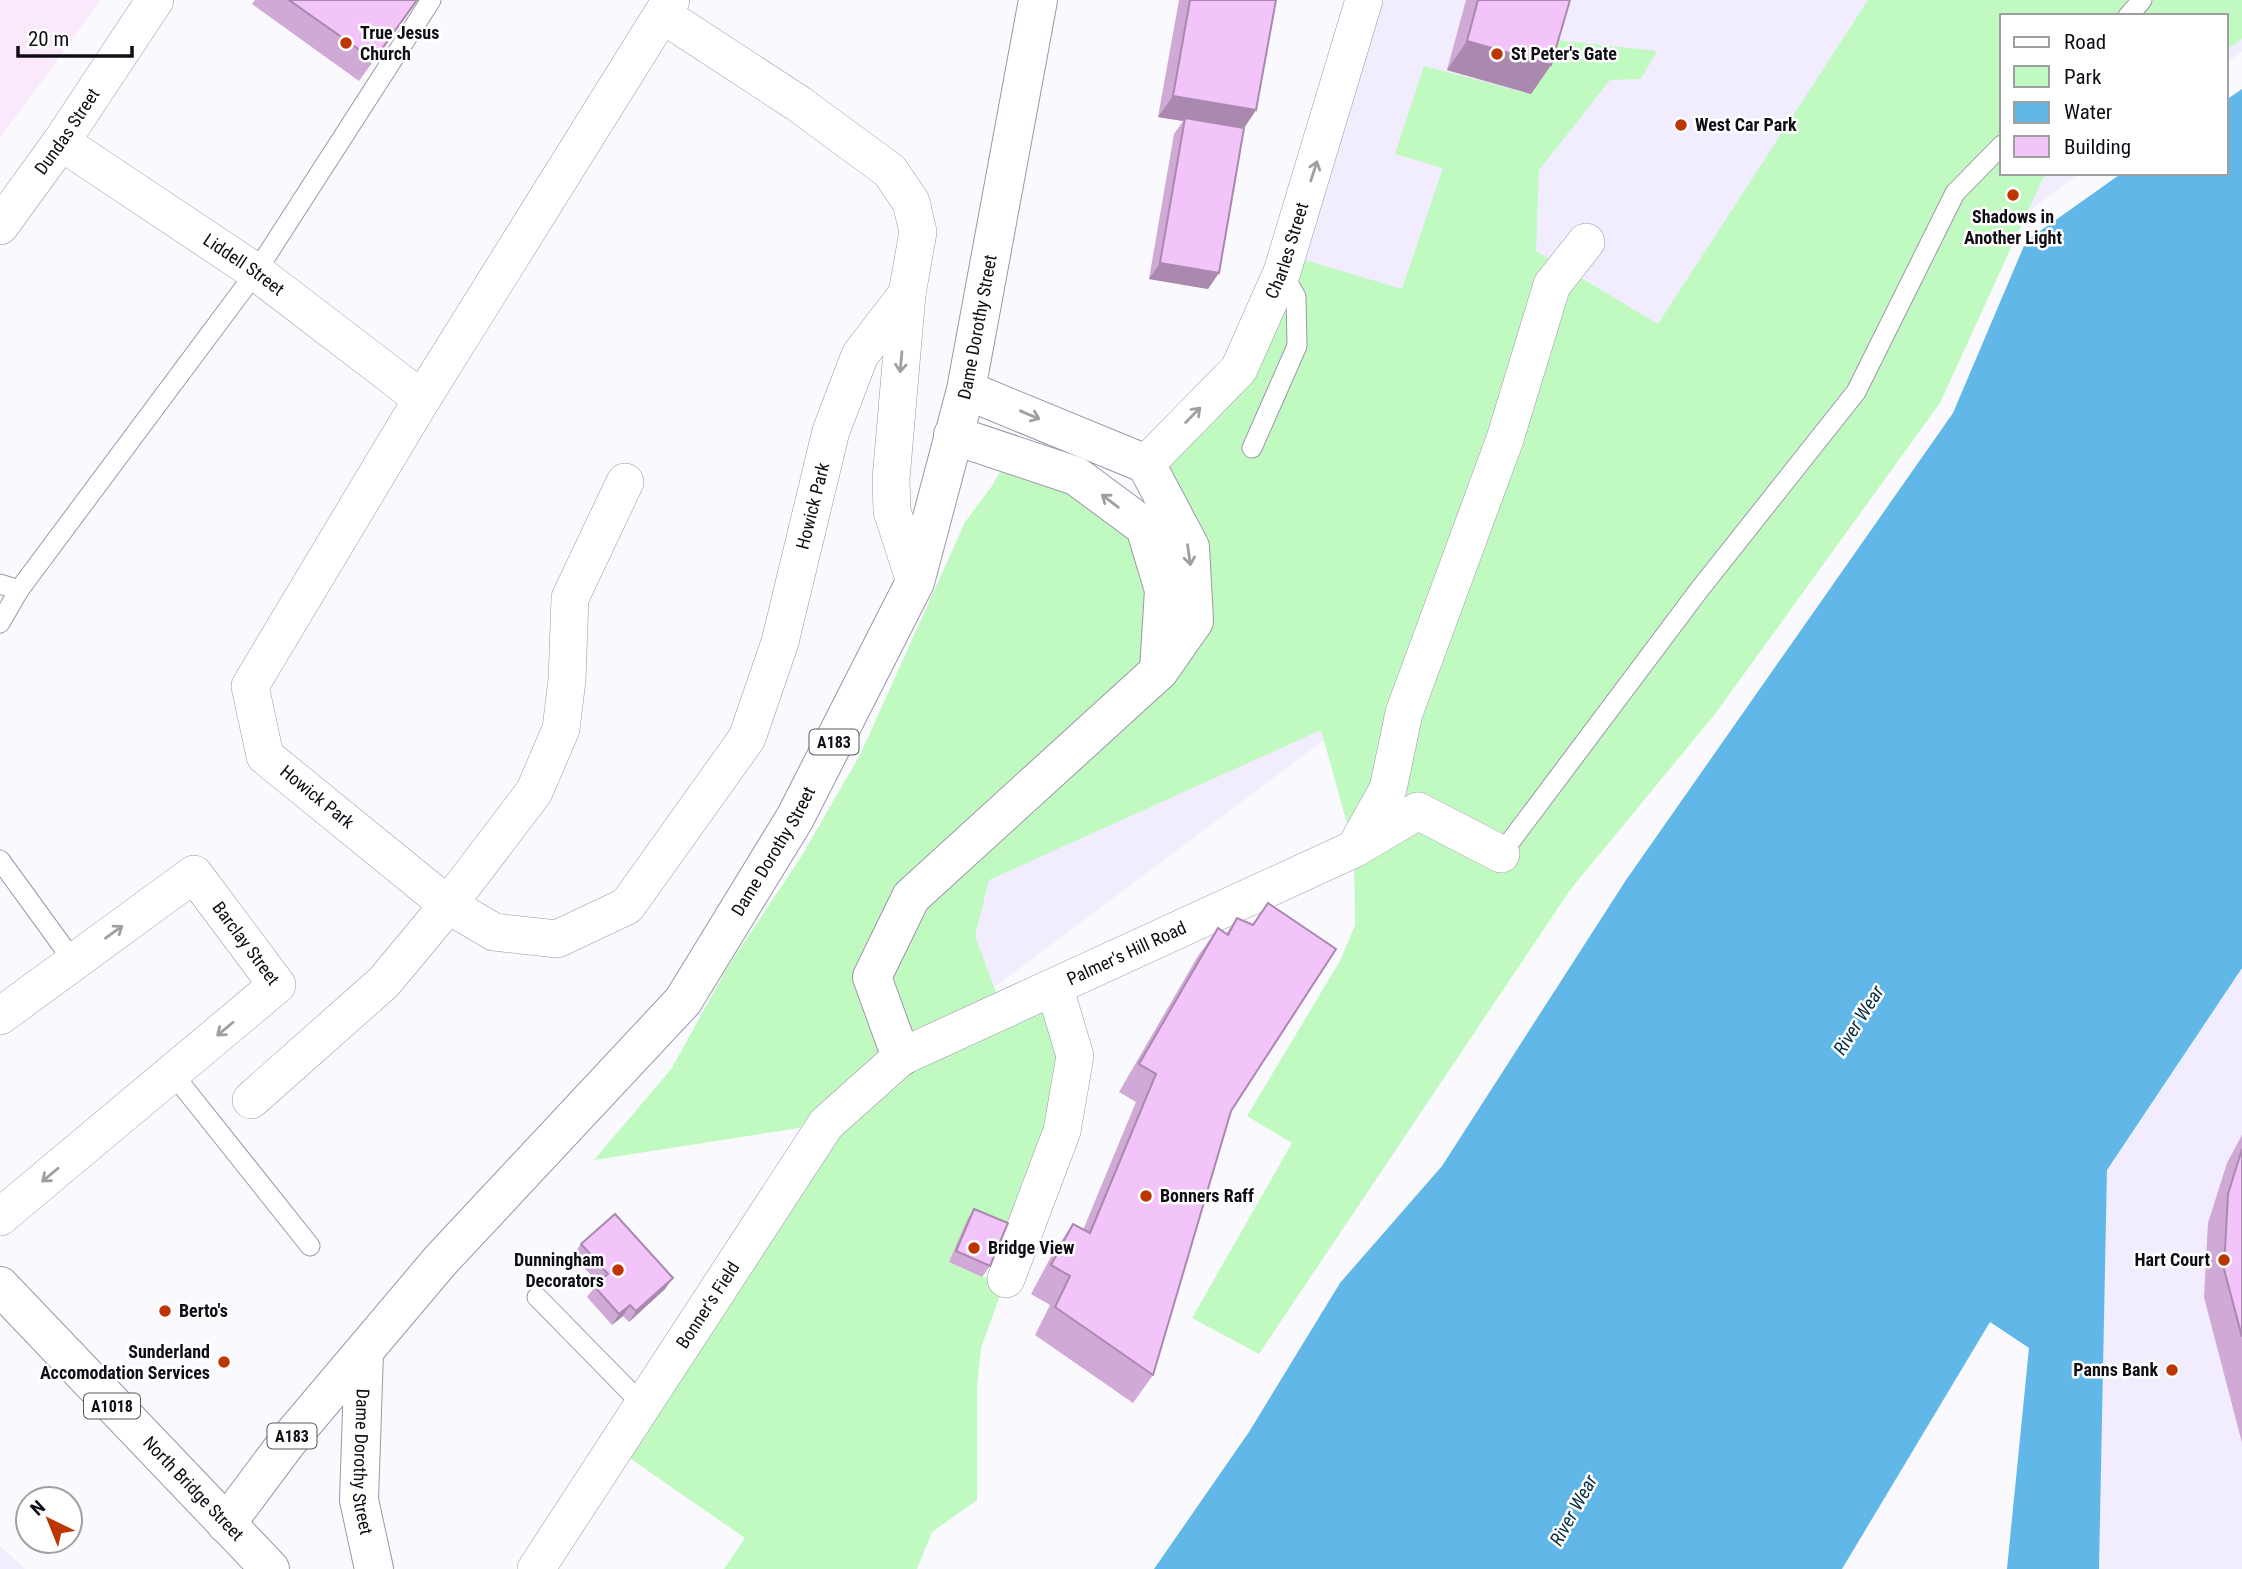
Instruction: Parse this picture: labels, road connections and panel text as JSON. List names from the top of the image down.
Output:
{
  "streets": {
    "main road": [
      "Dame Dorothy Street",
      "A183",
      "A1018",
      "North Bridge Street"
    ],
    "street": [
      "Dundas Street",
      "Charles Street",
      "Liddell Street",
      "Howick Park",
      "Barclay Street",
      "Palmer's Hill Road",
      "Bonner's Field"
    ]
  },
  "crossings": [
    ["Dundas Street", "Liddell Street"],
    ["Liddell Street", "Howick Park"],
    ["Dame Dorothy Street", "North Bridge Street"],
    ["Palmer's Hill Road", "Bonner's Field"]
  ],
  "water": ["River Wear"],
  "places": [
    "True Jesus Church",
    "St Peter's Gate",
    "West Car Park",
    "Shadows in Another Light",
    "Bonners Raff",
    "Bridge View",
    "Hart Court",
    "Dunningham Decorators",
    "Berto's",
    "Sunderland Accomodation Services",
    "Panns Bank"
  ],
  "legend": [
    "Road",
    "Park",
    "Water",
    "Building"
  ],
  "scale_bar": "20 m",
  "north": "top left"
}
